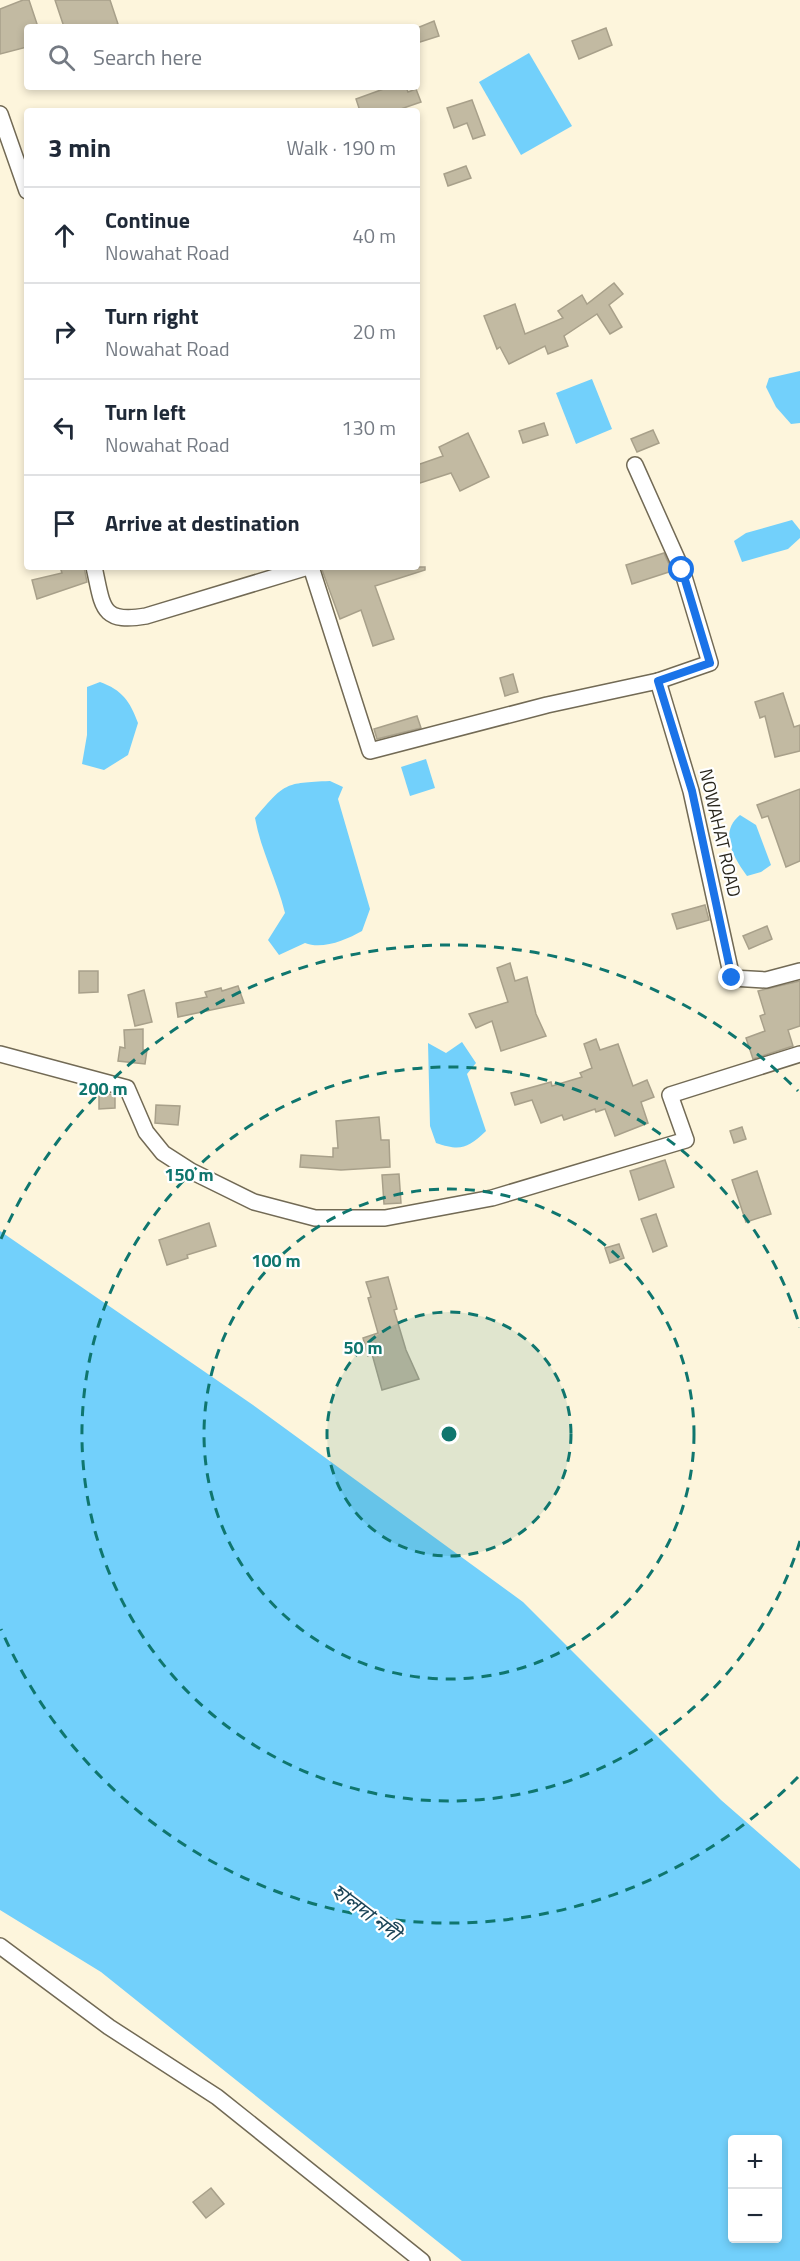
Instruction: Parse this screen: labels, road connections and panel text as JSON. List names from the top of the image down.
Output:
{
  "streets": {
    "street": ["NOWAHAT ROAD"]
  },
  "water": ["হালদা নদী"],
  "page": {
    "search": "Search here",
    "heading": ["3 min", "Walk · 190 m"],
    "list": [
      ["Continue", "Nowahat Road", "40 m"],
      ["Turn right", "Nowahat Road", "20 m"],
      ["Turn left", "Nowahat Road", "130 m"],
      "Arrive at destination"
    ],
    "map_buttons": ["+", "−"]
  },
  "rings": [
    "200 m",
    "150 m",
    "100 m",
    "50 m"
  ]
}
